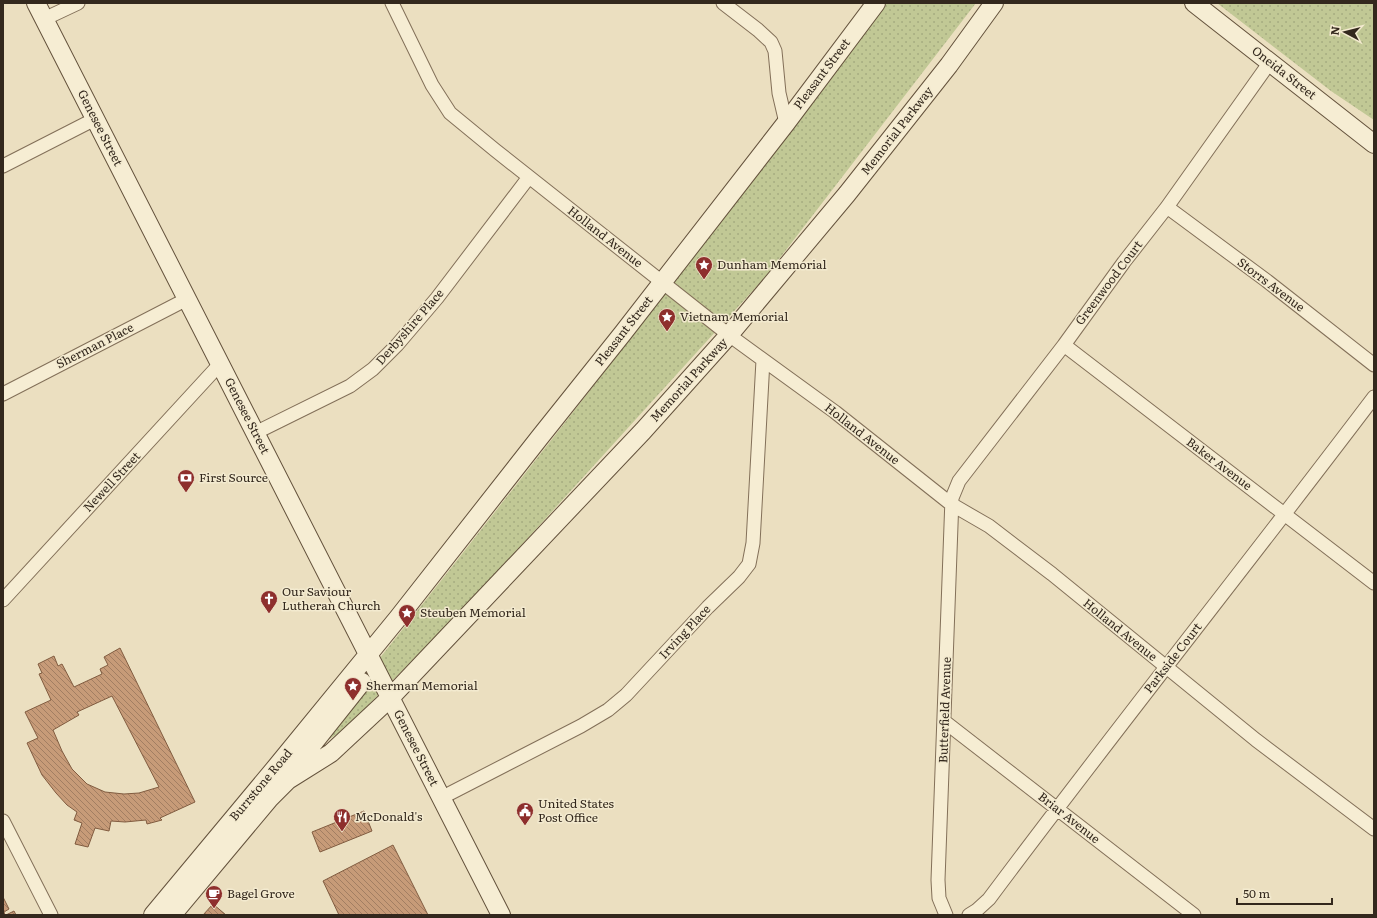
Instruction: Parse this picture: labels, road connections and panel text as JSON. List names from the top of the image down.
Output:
{
  "streets": {
    "street": [
      "Oneida Street",
      "Pleasant Street",
      "Genesee Street",
      "Memorial Parkway",
      "Holland Avenue",
      "Greenwood Court",
      "Storrs Avenue",
      "Derbyshire Place",
      "Sherman Place",
      "Baker Avenue",
      "Newell Street",
      "Irving Place",
      "Parkside Court",
      "Butterfield Avenue",
      "Burrstone Road",
      "Briar Avenue"
    ]
  },
  "crossings": [
    ["Oneida Street", "Greenwood Court"],
    ["Pleasant Street", "Genesee Street"],
    ["Pleasant Street", "Holland Avenue"],
    ["Pleasant Street", "Burrstone Road"],
    ["Genesee Street", "Memorial Parkway"],
    ["Genesee Street", "Derbyshire Place"],
    ["Genesee Street", "Sherman Place"],
    ["Genesee Street", "Newell Street"],
    ["Genesee Street", "Irving Place"],
    ["Genesee Street", "Burrstone Road"],
    ["Memorial Parkway", "Holland Avenue"],
    ["Memorial Parkway", "Burrstone Road"],
    ["Holland Avenue", "Greenwood Court"],
    ["Holland Avenue", "Derbyshire Place"],
    ["Holland Avenue", "Irving Place"],
    ["Holland Avenue", "Parkside Court"],
    ["Holland Avenue", "Butterfield Avenue"],
    ["Greenwood Court", "Storrs Avenue"],
    ["Greenwood Court", "Baker Avenue"],
    ["Greenwood Court", "Butterfield Avenue"],
    ["Baker Avenue", "Parkside Court"],
    ["Parkside Court", "Briar Avenue"],
    ["Butterfield Avenue", "Briar Avenue"]
  ],
  "places": {
    "place": [
      "Dunham Memorial",
      "Vietnam Memorial",
      "Steuben Memorial",
      "Sherman Memorial"
    ],
    "bank": ["First Source"],
    "church": ["Our Saviour Lutheran Church"],
    "public building": ["United States Post Office"],
    "restaurant": ["McDonald's"],
    "cafe": ["Bagel Grove"]
  },
  "scale_bar": "50 m",
  "north": "left"
}
